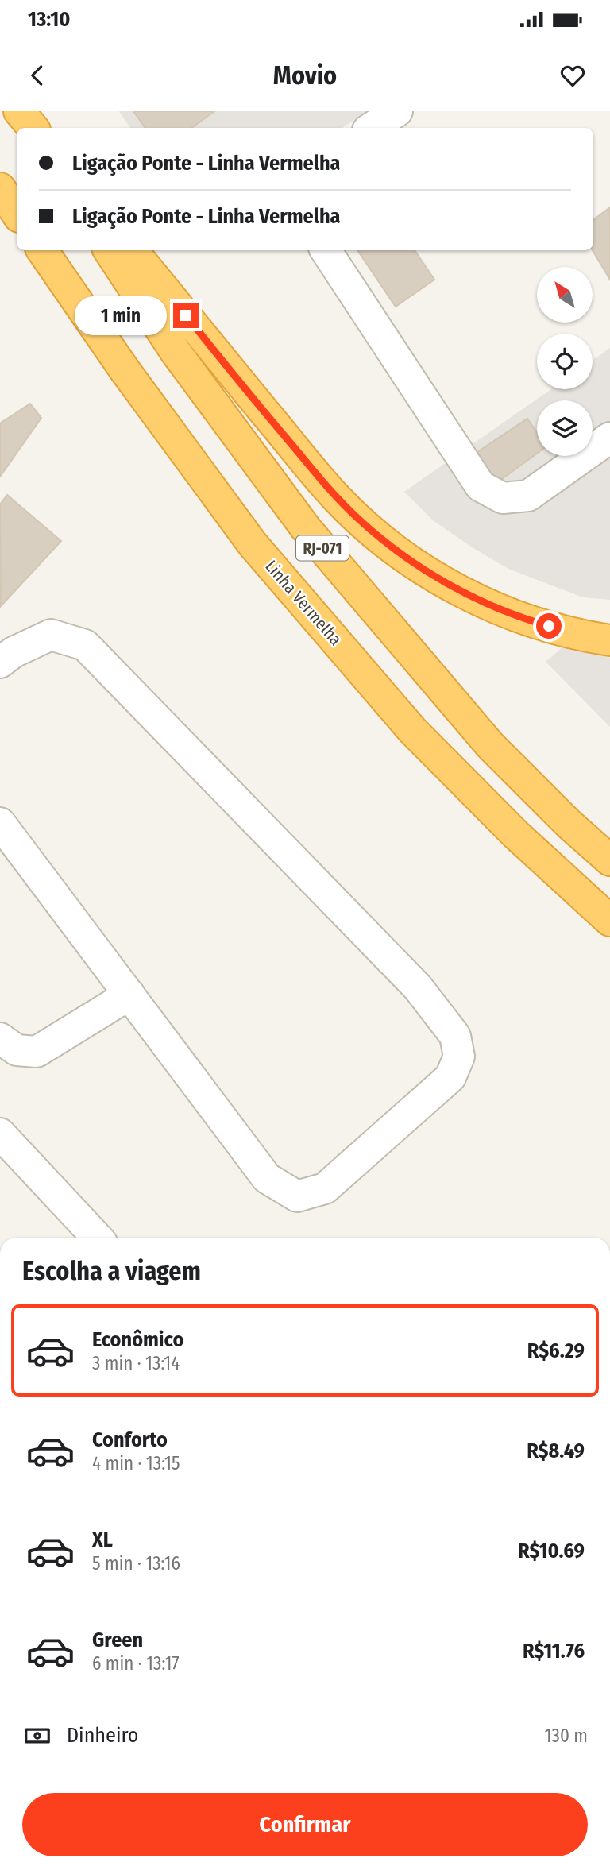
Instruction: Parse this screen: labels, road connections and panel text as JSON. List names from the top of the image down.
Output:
{
  "streets": {
    "highway": ["RJ-071", "Linha Vermelha"]
  },
  "north": "top left",
  "page": {
    "status": "13:10",
    "header": "Movio",
    "banner": ["Ligação Ponte - Linha Vermelha", "Ligação Ponte - Linha Vermelha"],
    "bubble": "1 min",
    "heading": "Escolha a viagem",
    "list": [
      {
        "name": "Econômico",
        "note": "3 min · 13:14",
        "value": "R$6.29"
      },
      {
        "name": "Conforto",
        "note": "4 min · 13:15",
        "value": "R$8.49"
      },
      {
        "name": "XL",
        "note": "5 min · 13:16",
        "value": "R$10.69"
      },
      {
        "name": "Green",
        "note": "6 min · 13:17",
        "value": "R$11.76"
      }
    ],
    "pay": ["Dinheiro", "130 m"],
    "buttons": "Confirmar"
  }
}
